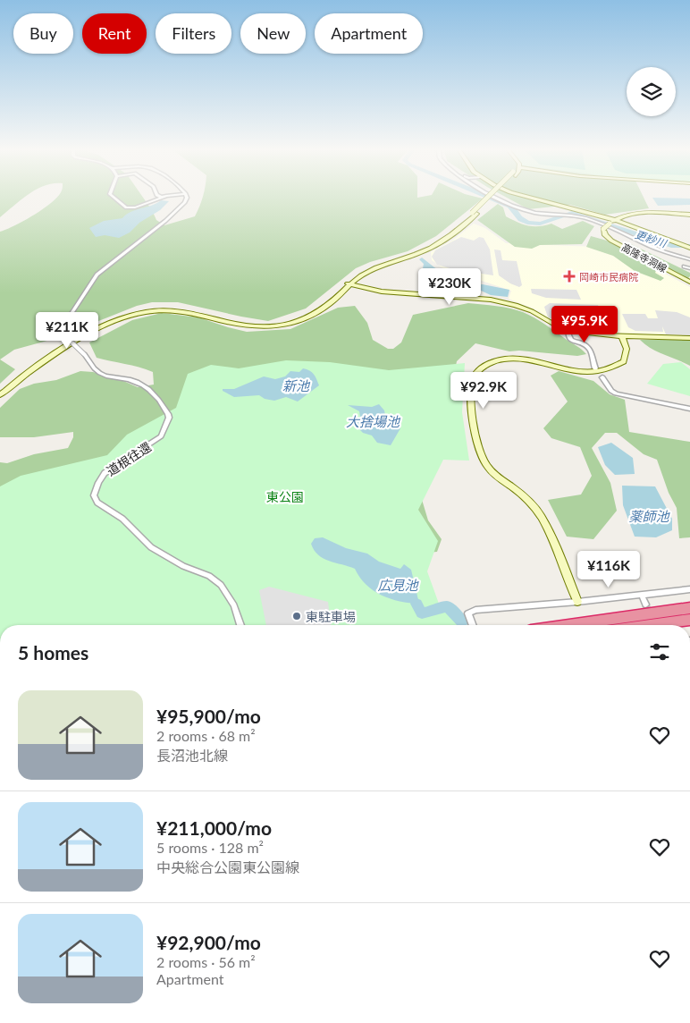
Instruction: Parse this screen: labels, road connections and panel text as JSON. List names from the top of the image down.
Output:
{
  "streets": {
    "street": ["高隆寺洞線", "道根往還"]
  },
  "water": [
    "更紗川",
    "新池",
    "大捨場池",
    "薬師池",
    "広見池"
  ],
  "parks": ["東公園"],
  "places": {
    "health": ["岡崎市民病院"],
    "other": ["東駐車場"]
  },
  "page": {
    "chip": [
      "Buy",
      "Rent",
      "Filters",
      "New",
      "Apartment"
    ],
    "price": [
      "¥230K",
      "¥95.9K",
      "¥211K",
      "¥92.9K",
      "¥116K"
    ],
    "heading": "5 homes",
    "list": [
      {
        "name": "¥95,900/mo",
        "note": "2 rooms · 68 m² · 長沼池北線"
      },
      {
        "name": "¥211,000/mo",
        "note": "5 rooms · 128 m² · 中央総合公園東公園線"
      },
      {
        "name": "¥92,900/mo",
        "note": "2 rooms · 56 m² · Apartment"
      }
    ]
  }
}
